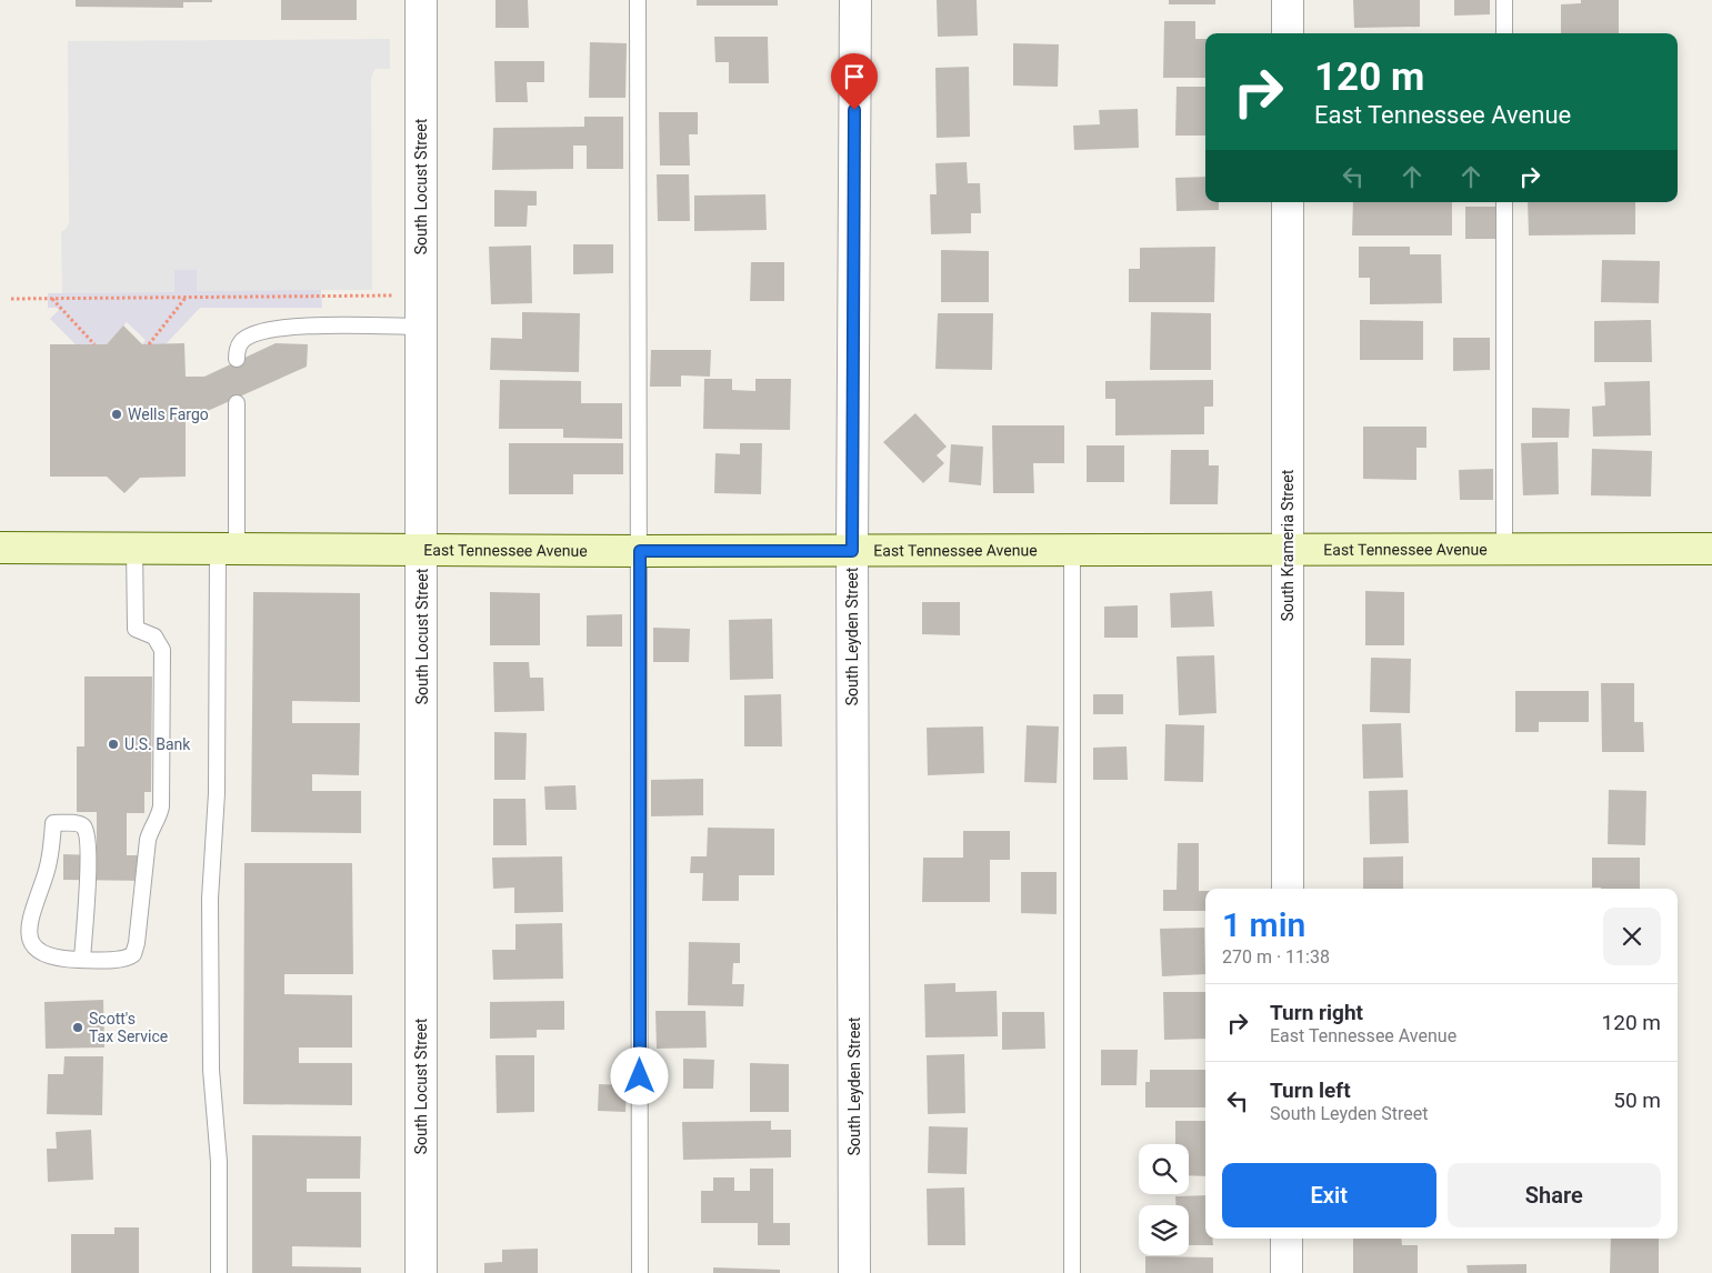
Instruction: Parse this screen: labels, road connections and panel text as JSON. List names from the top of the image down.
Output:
{
  "streets": {
    "street": [
      "South Locust Street",
      "South Krameria Street",
      "East Tennessee Avenue",
      "South Leyden Street"
    ]
  },
  "crossings": [
    ["South Locust Street", "East Tennessee Avenue"],
    ["South Krameria Street", "East Tennessee Avenue"],
    ["East Tennessee Avenue", "South Leyden Street"]
  ],
  "places": ["Wells Fargo", "U.S. Bank", "Scott's Tax Service"],
  "page": {
    "turn": ["120 m", "East Tennessee Avenue"],
    "heading": ["1 min", "270 m · 11:38"],
    "list": [
      {
        "name": "Turn right",
        "note": "East Tennessee Avenue",
        "value": "120 m"
      },
      {
        "name": "Turn left",
        "note": "South Leyden Street",
        "value": "50 m"
      }
    ],
    "buttons": ["Exit", "Share"]
  }
}
